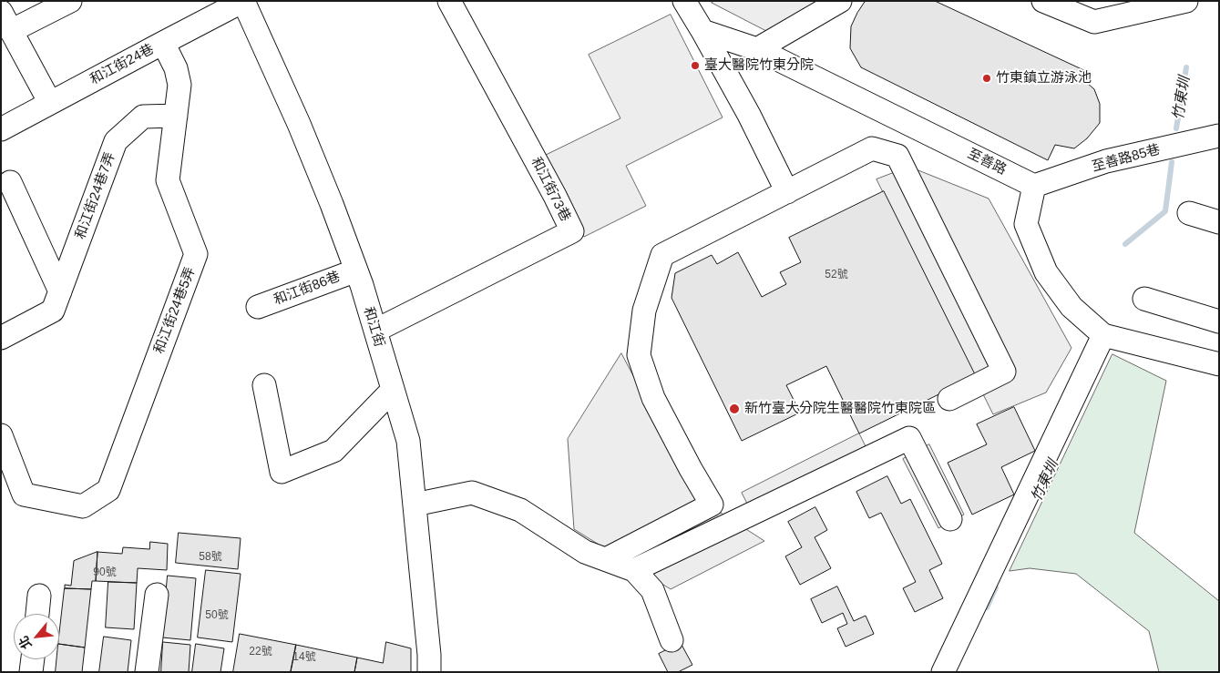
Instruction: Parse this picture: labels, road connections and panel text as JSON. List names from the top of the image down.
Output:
{
  "streets": {
    "street": [
      "和江街24巷",
      "至善路85巷",
      "至善路",
      "和江街73巷",
      "和江街24巷7弄",
      "和江街86巷",
      "和江街24巷5弄",
      "和江街"
    ]
  },
  "crossings": [
    ["和江街24巷", "和江街24巷5弄"],
    ["和江街24巷", "和江街"],
    ["至善路85巷", "至善路"],
    ["和江街73巷", "和江街"],
    ["和江街24巷7弄", "和江街24巷5弄"],
    ["和江街86巷", "和江街"]
  ],
  "water": ["竹東圳"],
  "places": ["臺大醫院竹東分院", "竹東鎮立游泳池", "新竹臺大分院生醫醫院竹東院區"],
  "house_numbers": [
    "52號",
    "58號",
    "90號",
    "50號",
    "22號",
    "14號"
  ],
  "north": "bottom left"
}
